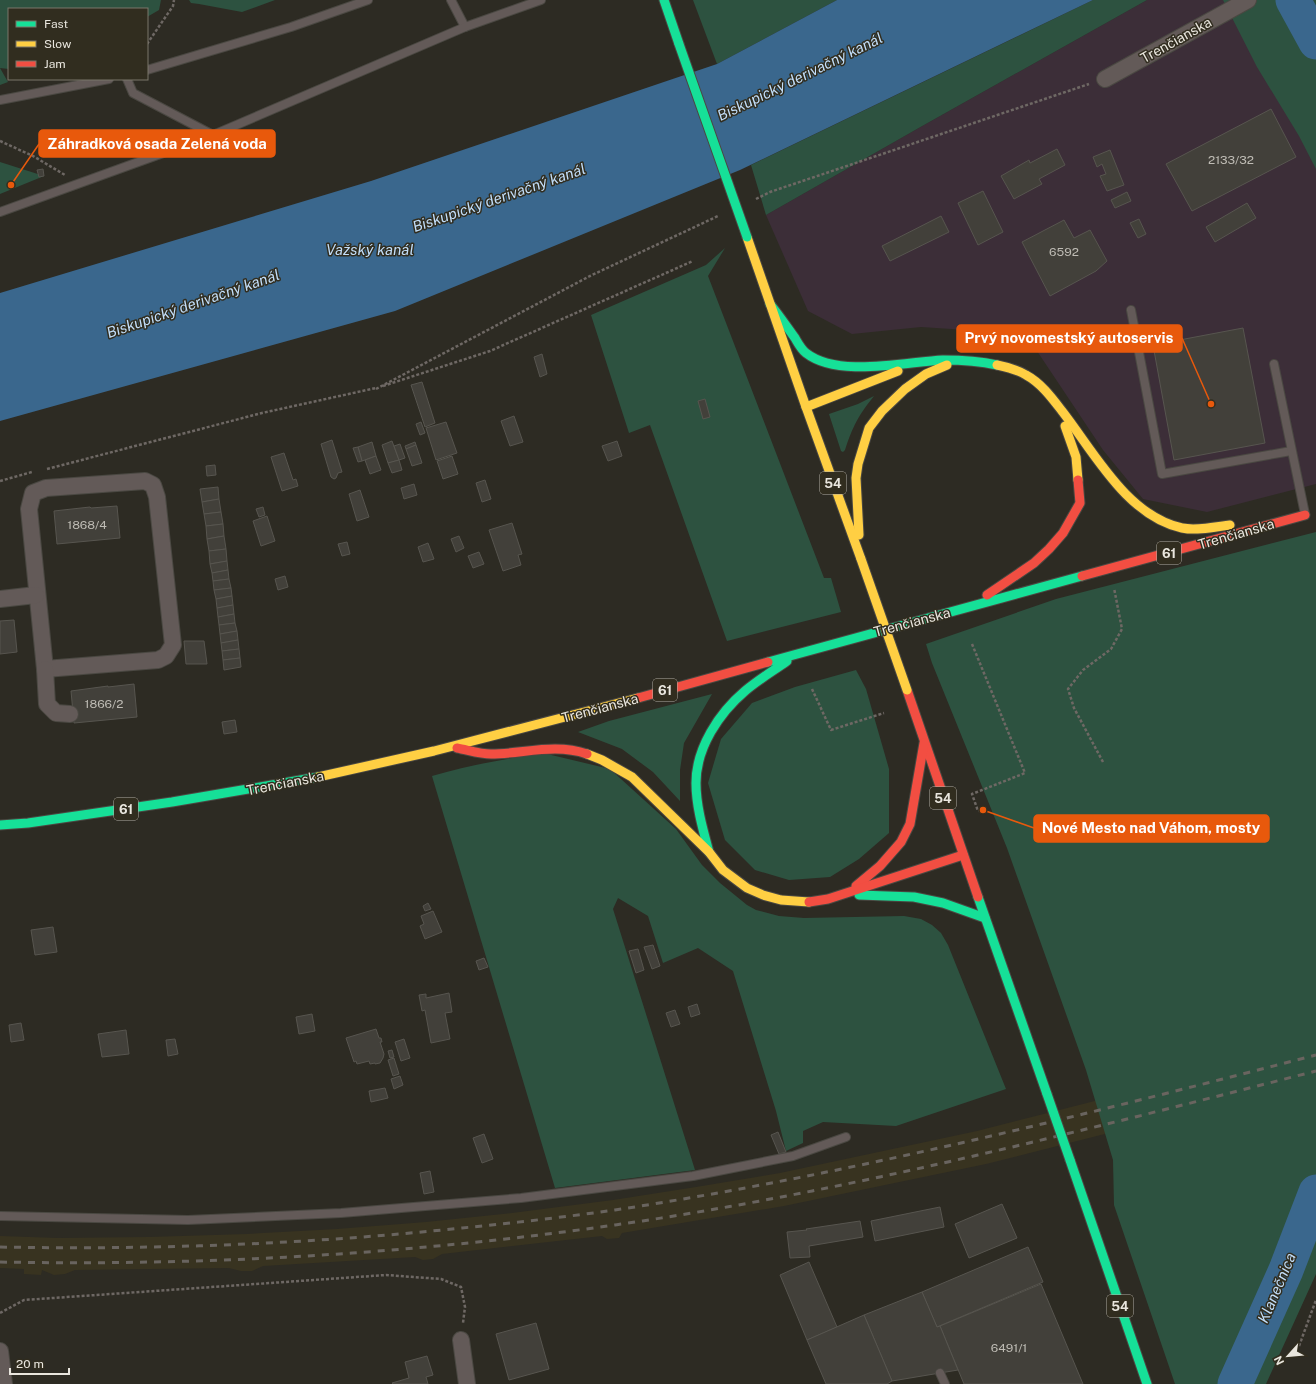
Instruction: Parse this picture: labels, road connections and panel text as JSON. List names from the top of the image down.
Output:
{
  "streets": {
    "main road": ["Trenčianska", "54", "61"]
  },
  "crossings": [
    ["Trenčianska", "61"]
  ],
  "water": ["Biskupický derivačný kanál", "Važský kanál", "Klanečnica"],
  "places": ["Záhradková osada Zelená voda", "Prvý novomestský autoservis", "Nové Mesto nad Váhom, mosty"],
  "house_numbers": [
    "2133/32",
    "6592",
    "1868/4",
    "1866/2",
    "6491/1"
  ],
  "legend": ["Fast", "Slow", "Jam"],
  "scale_bar": "20 m",
  "north": "bottom left"
}
